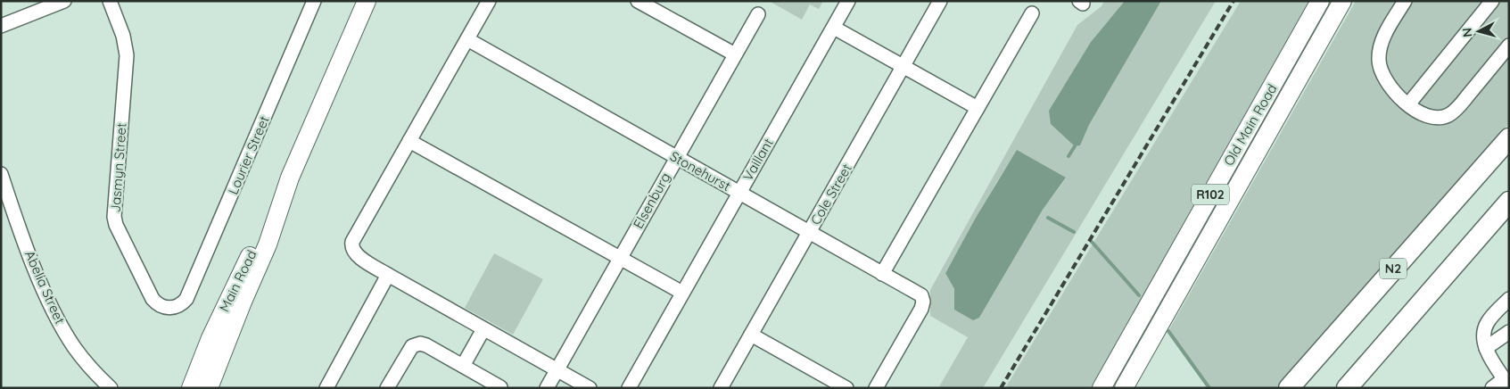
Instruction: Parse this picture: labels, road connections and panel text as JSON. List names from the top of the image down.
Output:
{
  "streets": {
    "highway": ["N2"],
    "main road": ["Old Main Road", "R102", "Main Road"],
    "street": [
      "Lourier Street",
      "Vaillant",
      "Jasmyn Street",
      "Stonehurst",
      "Cole Street",
      "Elsenburg",
      "Abelia Street"
    ]
  },
  "crossings": [
    ["Lourier Street", "Jasmyn Street"],
    ["Vaillant", "Stonehurst"],
    ["Stonehurst", "Cole Street"],
    ["Stonehurst", "Elsenburg"]
  ],
  "north": "left"
}
